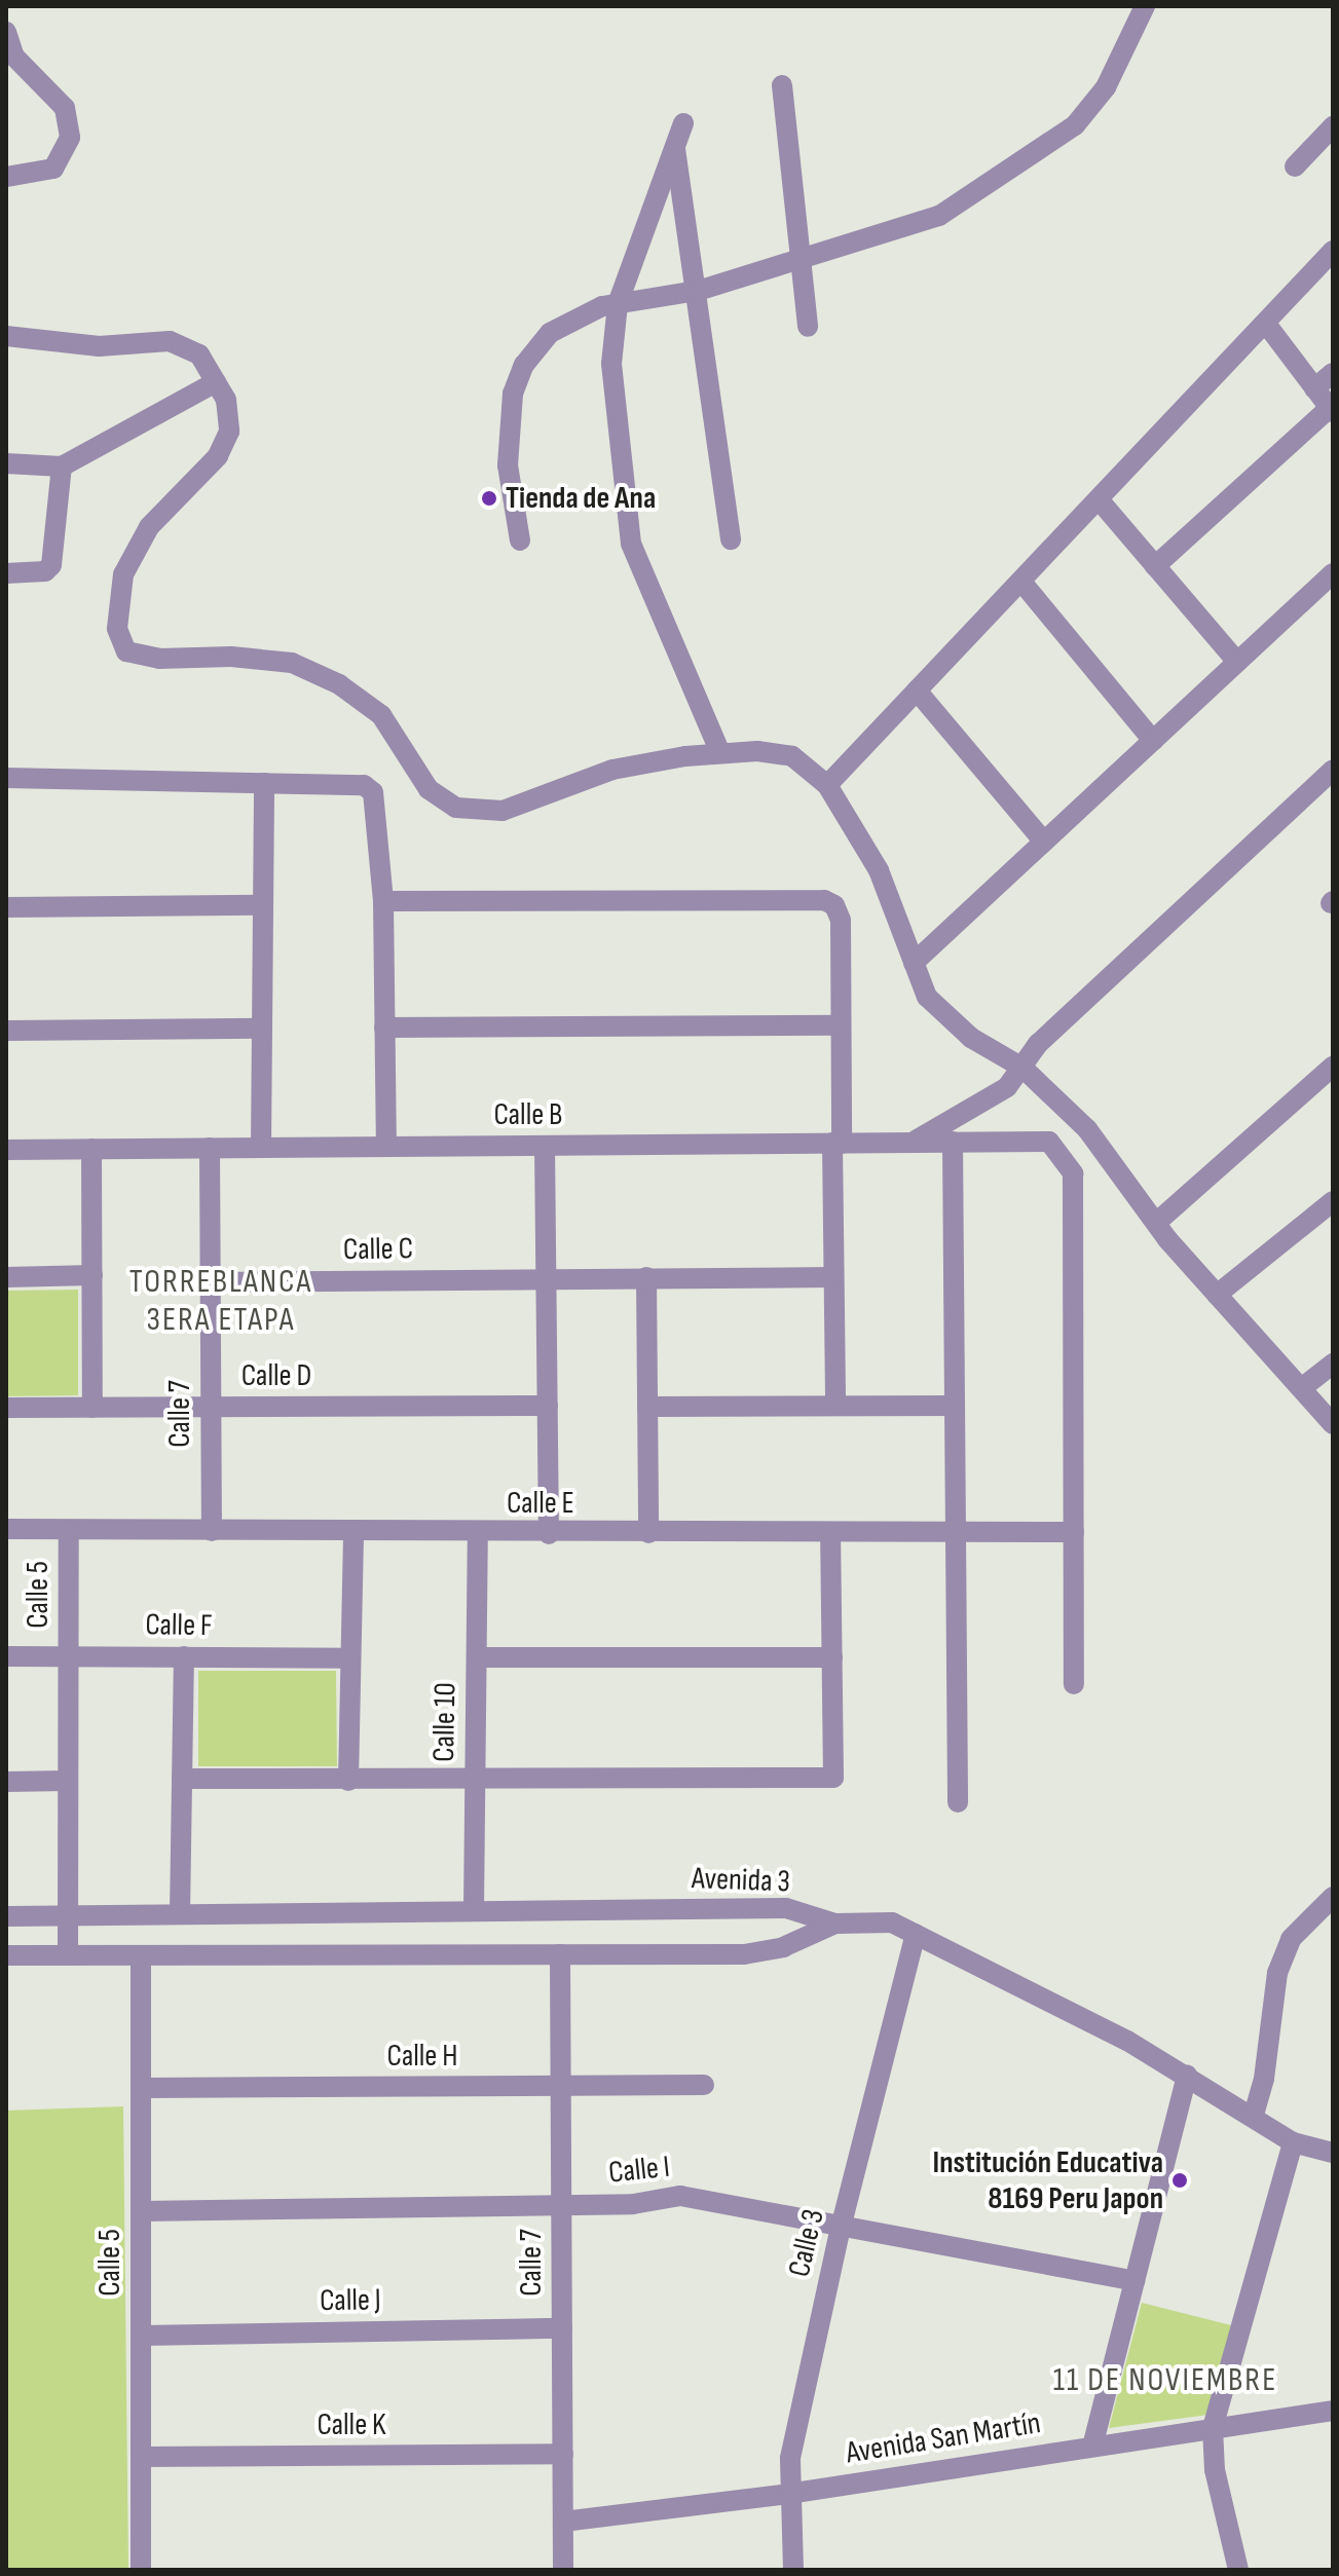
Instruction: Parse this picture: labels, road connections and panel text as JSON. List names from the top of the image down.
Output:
{
  "streets": {
    "street": [
      "Calle B",
      "Calle C",
      "Calle D",
      "Calle 7",
      "Calle E",
      "Calle 5",
      "Calle F",
      "Calle 10",
      "Avenida 3",
      "Calle H",
      "Calle I",
      "Calle 3",
      "Calle J",
      "Calle K",
      "Avenida San Martín"
    ]
  },
  "crossings": [
    ["Calle B", "Calle 7"],
    ["Calle B", "Calle E"],
    ["Calle C", "Calle 7"],
    ["Calle D", "Calle 7"],
    ["Calle 7", "Calle E"],
    ["Calle 7", "Avenida 3"],
    ["Calle 7", "Calle H"],
    ["Calle 7", "Calle I"],
    ["Calle 7", "Calle J"],
    ["Calle 7", "Calle K"],
    ["Calle 7", "Avenida San Martín"],
    ["Calle E", "Calle 5"],
    ["Calle E", "Calle 10"],
    ["Calle 5", "Calle F"],
    ["Calle 5", "Avenida 3"],
    ["Calle 5", "Calle H"],
    ["Calle 5", "Calle I"],
    ["Calle 5", "Calle J"],
    ["Calle 5", "Calle K"],
    ["Calle 10", "Avenida 3"],
    ["Calle I", "Calle 3"],
    ["Calle 3", "Avenida San Martín"]
  ],
  "districts": ["TORREBLANCA 3ERA ETAPA", "11 DE NOVIEMBRE"],
  "places": ["Tienda de Ana", "Institución Educativa 8169 Peru Japon"]
}
